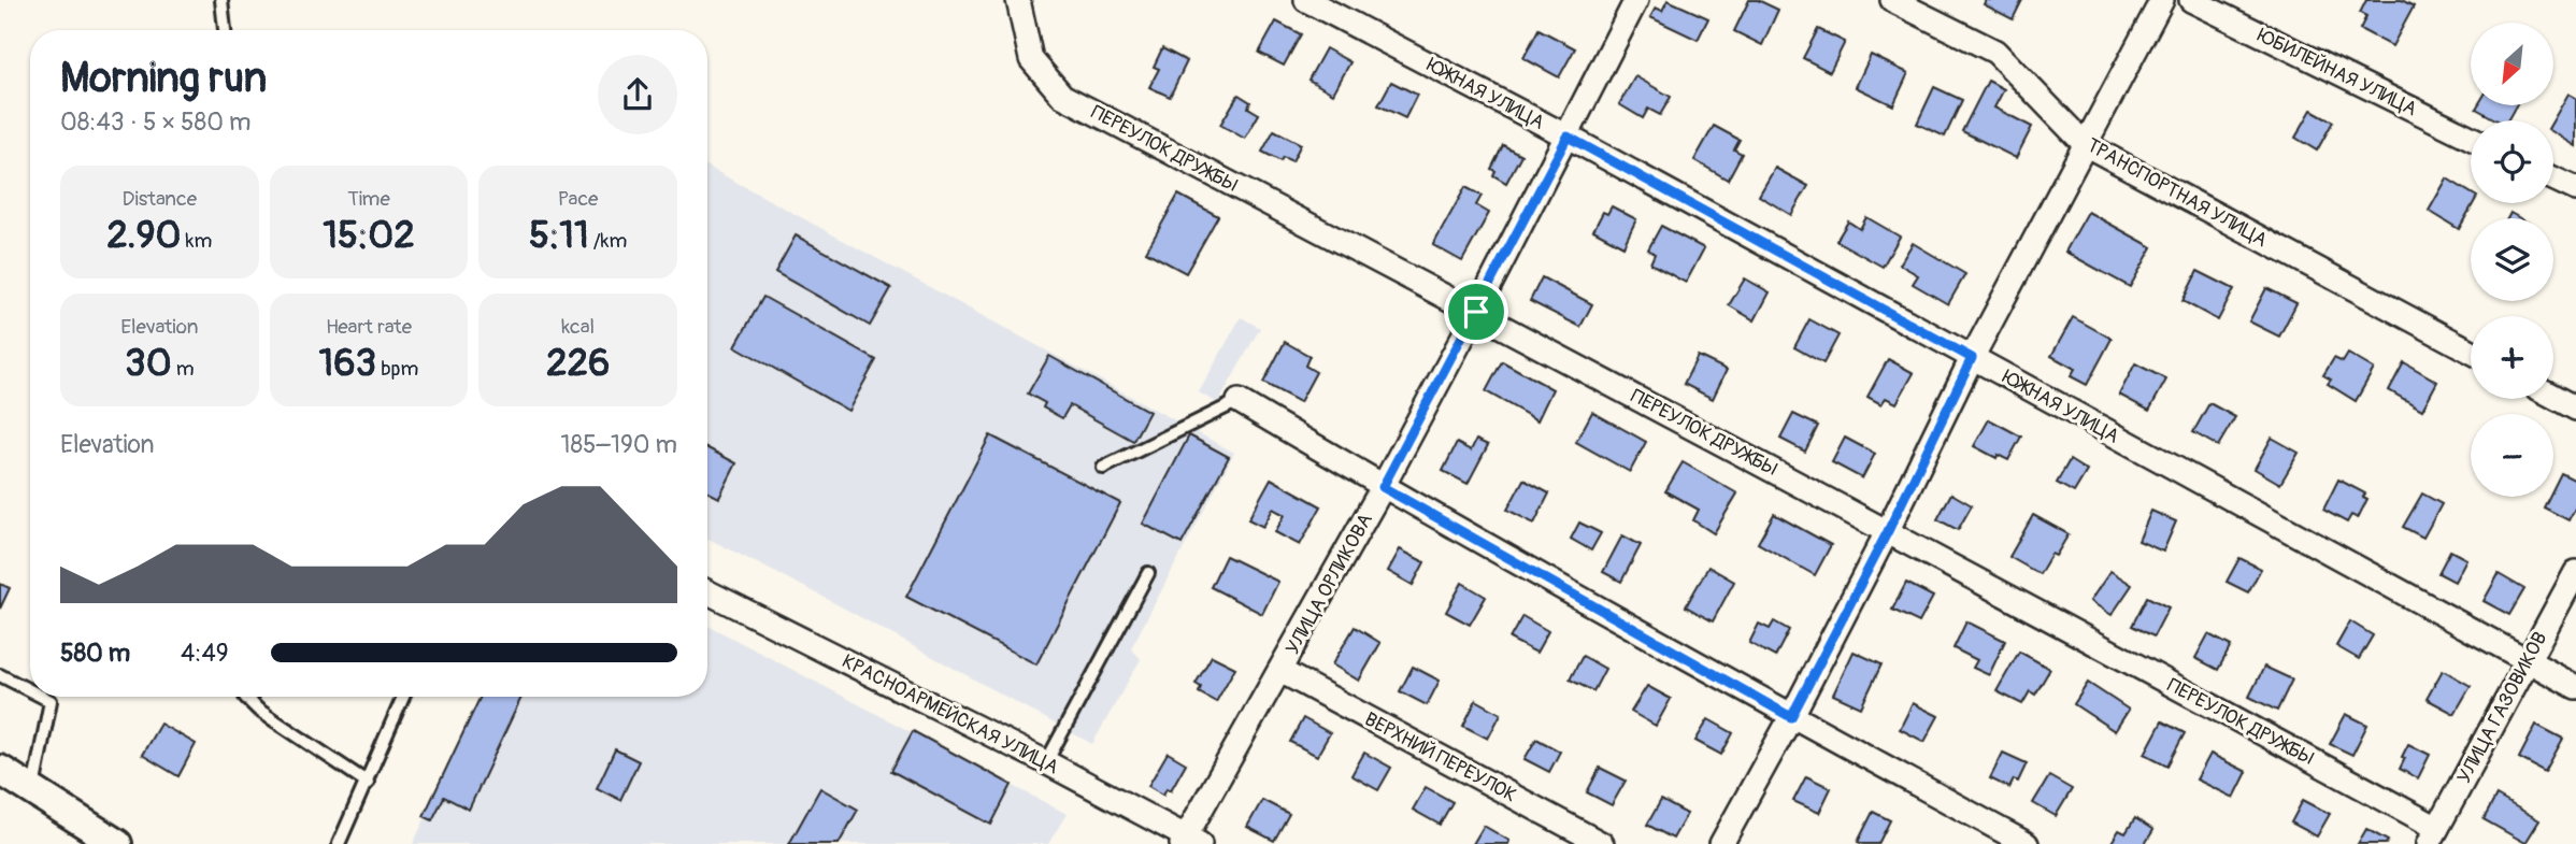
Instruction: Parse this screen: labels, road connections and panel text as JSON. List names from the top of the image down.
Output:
{
  "streets": {
    "street": [
      "ЮБИЛЕЙНАЯ УЛИЦА",
      "ЮЖНАЯ УЛИЦА",
      "ПЕРЕУЛОК ДРУЖБЫ",
      "ТРАНСПОРТНАЯ УЛИЦА",
      "УЛИЦА ОРЛИКОВА",
      "УЛИЦА ГАЗОВИКОВ",
      "КРАСНОАРМЕЙСКАЯ УЛИЦА",
      "ВЕРХНИЙ ПЕРЕУЛОК"
    ]
  },
  "crossings": [
    ["ЮЖНАЯ УЛИЦА", "УЛИЦА ОРЛИКОВА"],
    ["ЮЖНАЯ УЛИЦА", "УЛИЦА ГАЗОВИКОВ"],
    ["ПЕРЕУЛОК ДРУЖБЫ", "УЛИЦА ОРЛИКОВА"],
    ["ПЕРЕУЛОК ДРУЖБЫ", "УЛИЦА ГАЗОВИКОВ"],
    ["УЛИЦА ОРЛИКОВА", "КРАСНОАРМЕЙСКАЯ УЛИЦА"],
    ["УЛИЦА ОРЛИКОВА", "ВЕРХНИЙ ПЕРЕУЛОК"]
  ],
  "north": "bottom left",
  "page": {
    "map_buttons": ["+", "−"],
    "heading": ["Morning run", "08:43 · 5 × 580 m"],
    "stats": [
      ["Distance", "2.90 km"],
      ["Time", "15:02"],
      ["Pace", "5:11 /km"],
      ["Elevation", "30 m"],
      ["Heart rate", "163 bpm"],
      ["kcal", "226"]
    ],
    "chart": ["Elevation", "185–190 m"],
    "list": [
      {
        "name": "580 m",
        "note": "4:49"
      }
    ]
  }
}
